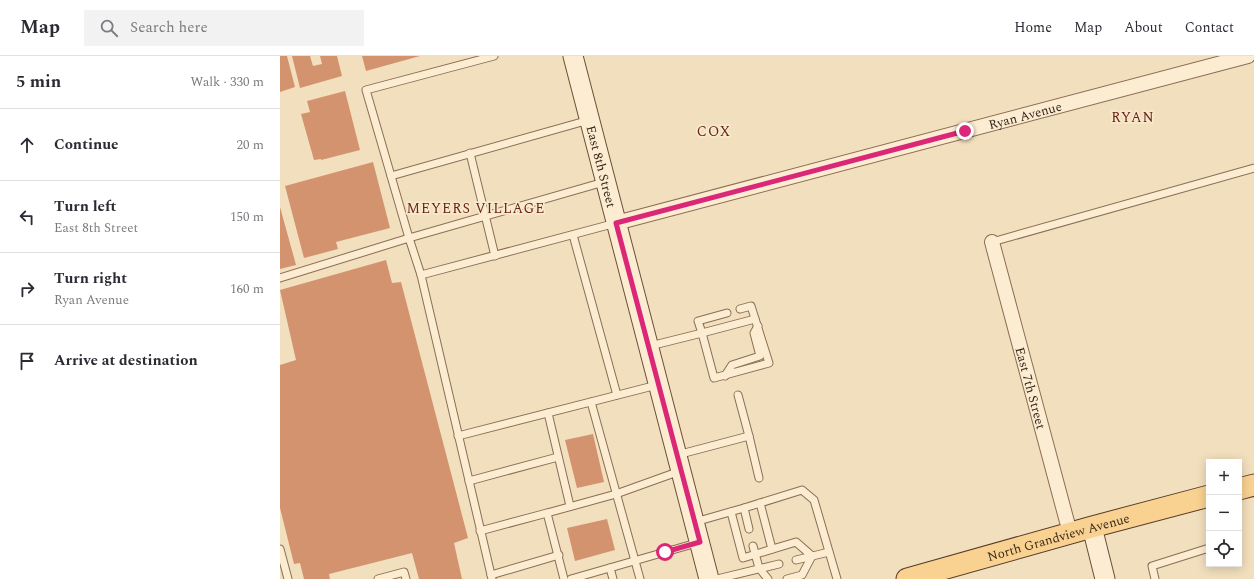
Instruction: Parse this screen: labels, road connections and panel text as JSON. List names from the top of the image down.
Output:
{
  "streets": {
    "main road": ["East 8th Street", "North Grandview Avenue"],
    "street": ["Ryan Avenue", "East 7th Street"]
  },
  "crossings": [
    ["Ryan Avenue", "East 8th Street"],
    ["East 7th Street", "North Grandview Avenue"]
  ],
  "districts": ["RYAN", "COX", "MEYERS VILLAGE"],
  "page": {
    "header": "Map",
    "search": "Search here",
    "nav": [
      "Home",
      "Map",
      "About",
      "Contact"
    ],
    "heading": ["5 min", "Walk · 330 m"],
    "list": [
      ["Continue", "20 m"],
      ["Turn left", "East 8th Street", "150 m"],
      ["Turn right", "Ryan Avenue", "160 m"],
      "Arrive at destination"
    ],
    "map_buttons": ["+", "−"]
  }
}
